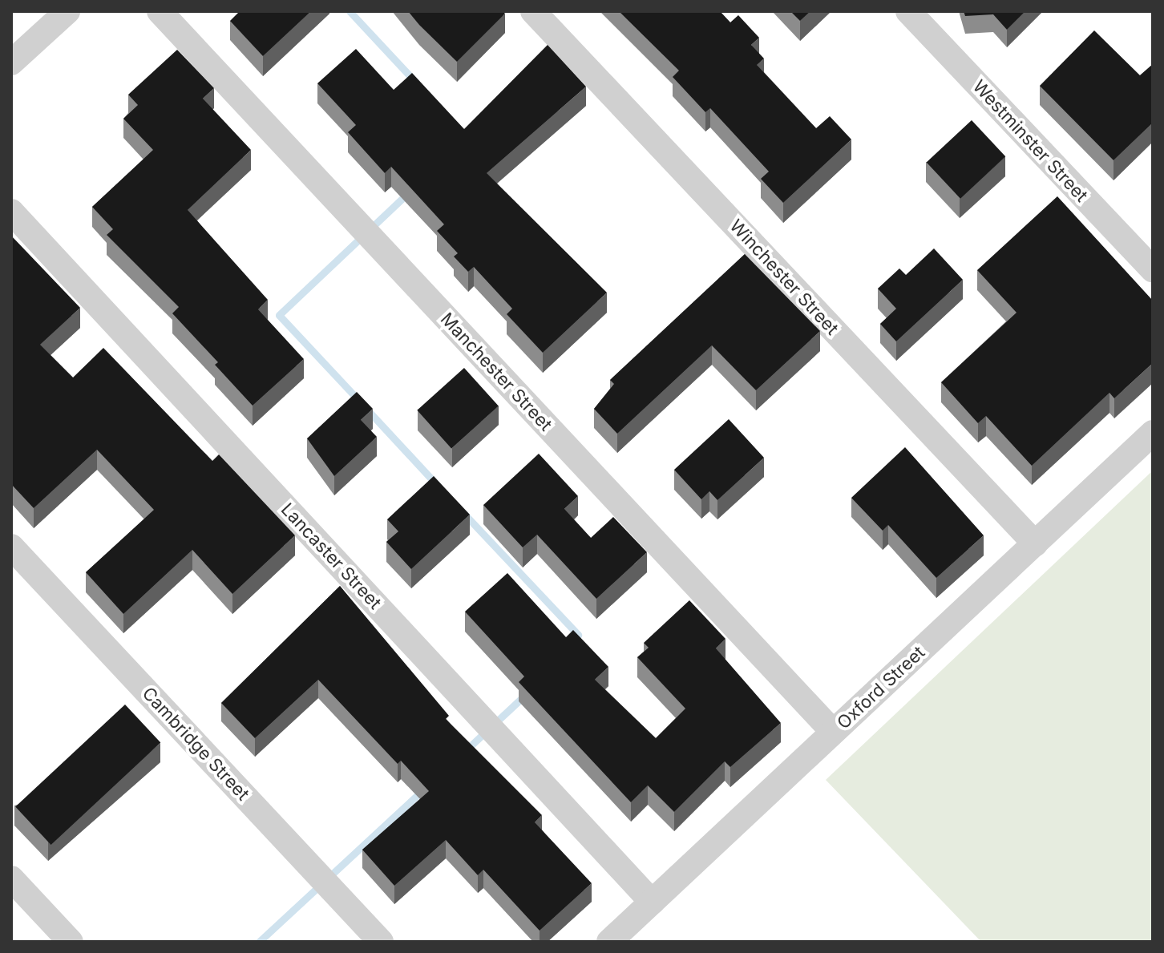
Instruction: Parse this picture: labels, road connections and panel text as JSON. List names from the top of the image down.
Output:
{
  "streets": {
    "street": [
      "Westminster Street",
      "Winchester Street",
      "Manchester Street",
      "Lancaster Street",
      "Oxford Street",
      "Cambridge Street"
    ]
  },
  "crossings": [
    ["Winchester Street", "Oxford Street"],
    ["Manchester Street", "Oxford Street"],
    ["Lancaster Street", "Oxford Street"]
  ]
}
